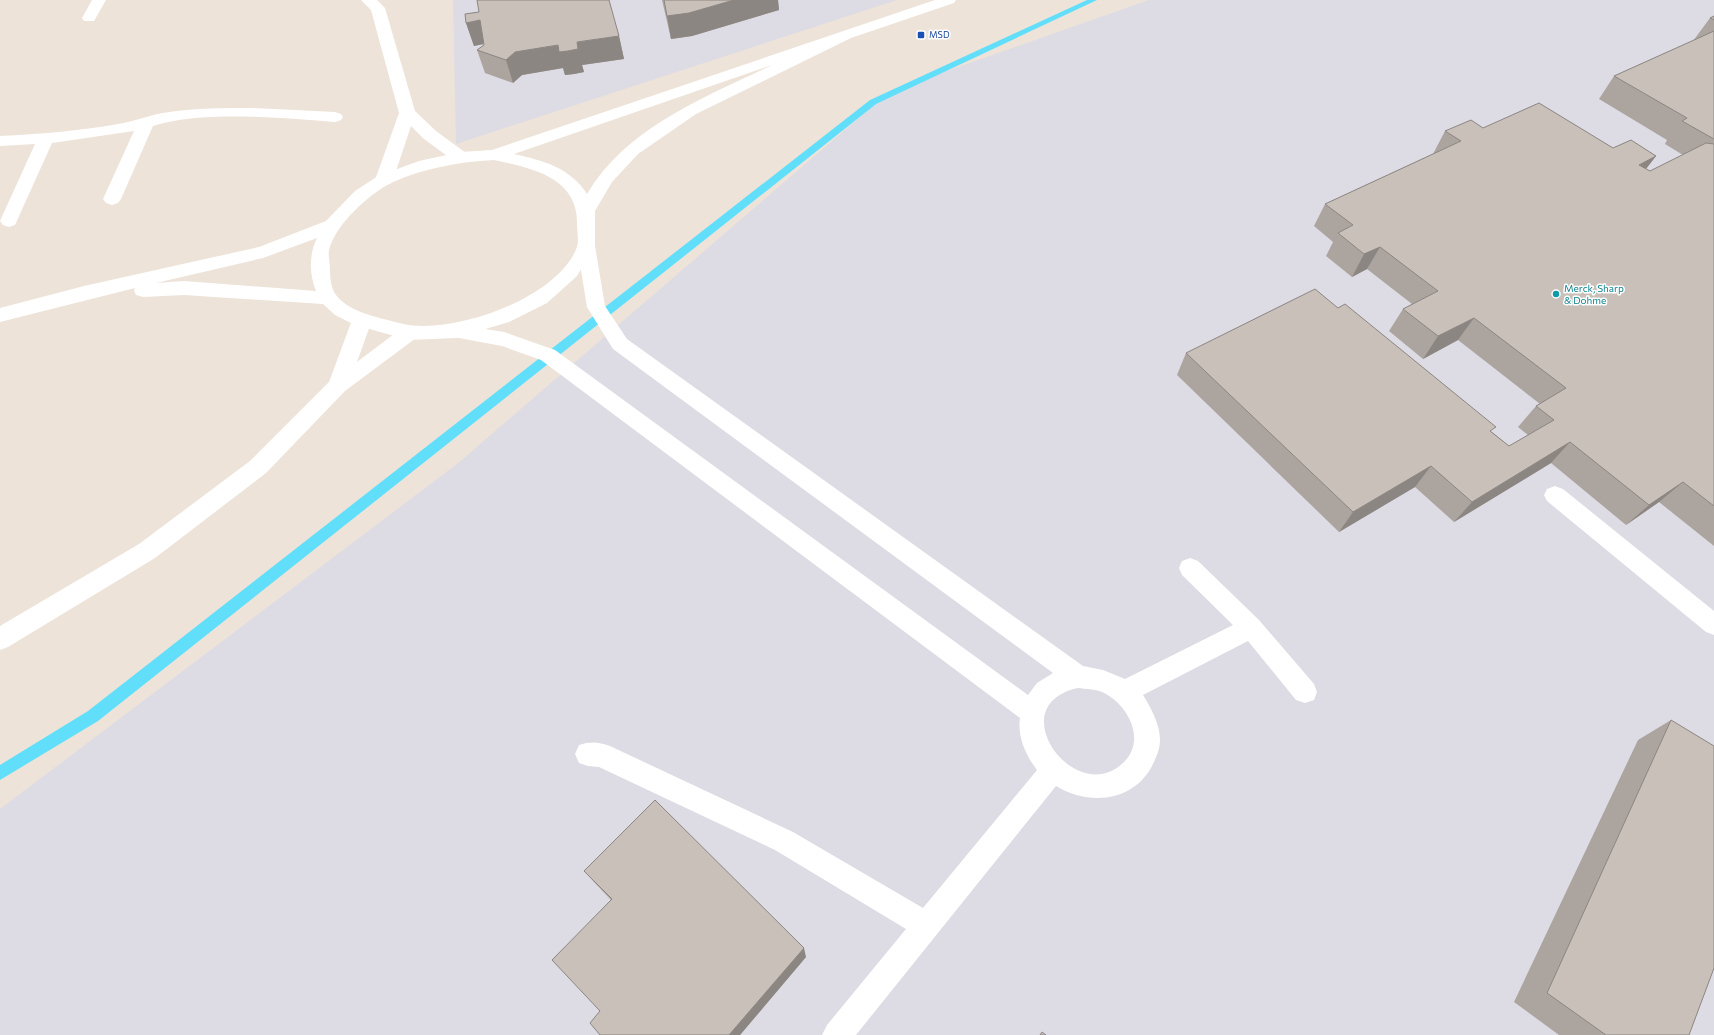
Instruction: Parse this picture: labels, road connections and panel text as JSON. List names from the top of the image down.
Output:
{
  "places": {
    "transit": ["MSD"],
    "other": ["Merck, Sharp & Dohme"]
  }
}
